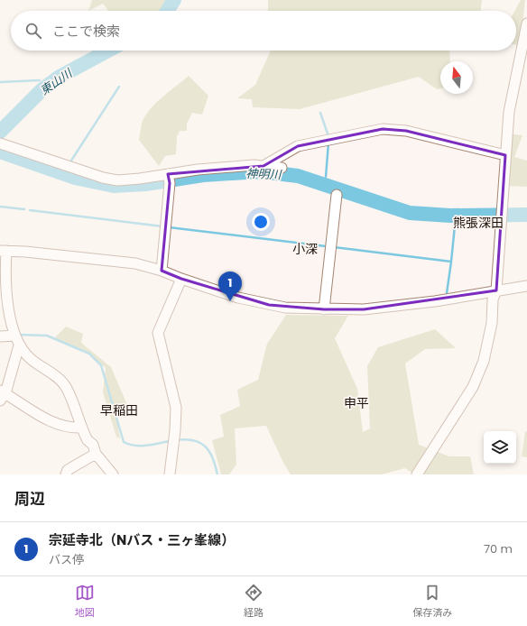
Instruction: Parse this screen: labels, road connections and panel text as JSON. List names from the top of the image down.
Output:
{
  "districts": [
    "熊張深田",
    "小深",
    "申平",
    "早稲田"
  ],
  "water": ["東山川", "神明川"],
  "north": "top",
  "page": {
    "search": "ここで検索",
    "pins": "1",
    "heading": "周辺",
    "list": [
      {
        "mark": "1",
        "name": "宗延寺北（Nバス・三ヶ峯線）",
        "note": "バス停",
        "value": "70 m"
      }
    ],
    "nav": ["地図", "経路", "保存済み"]
  }
}
